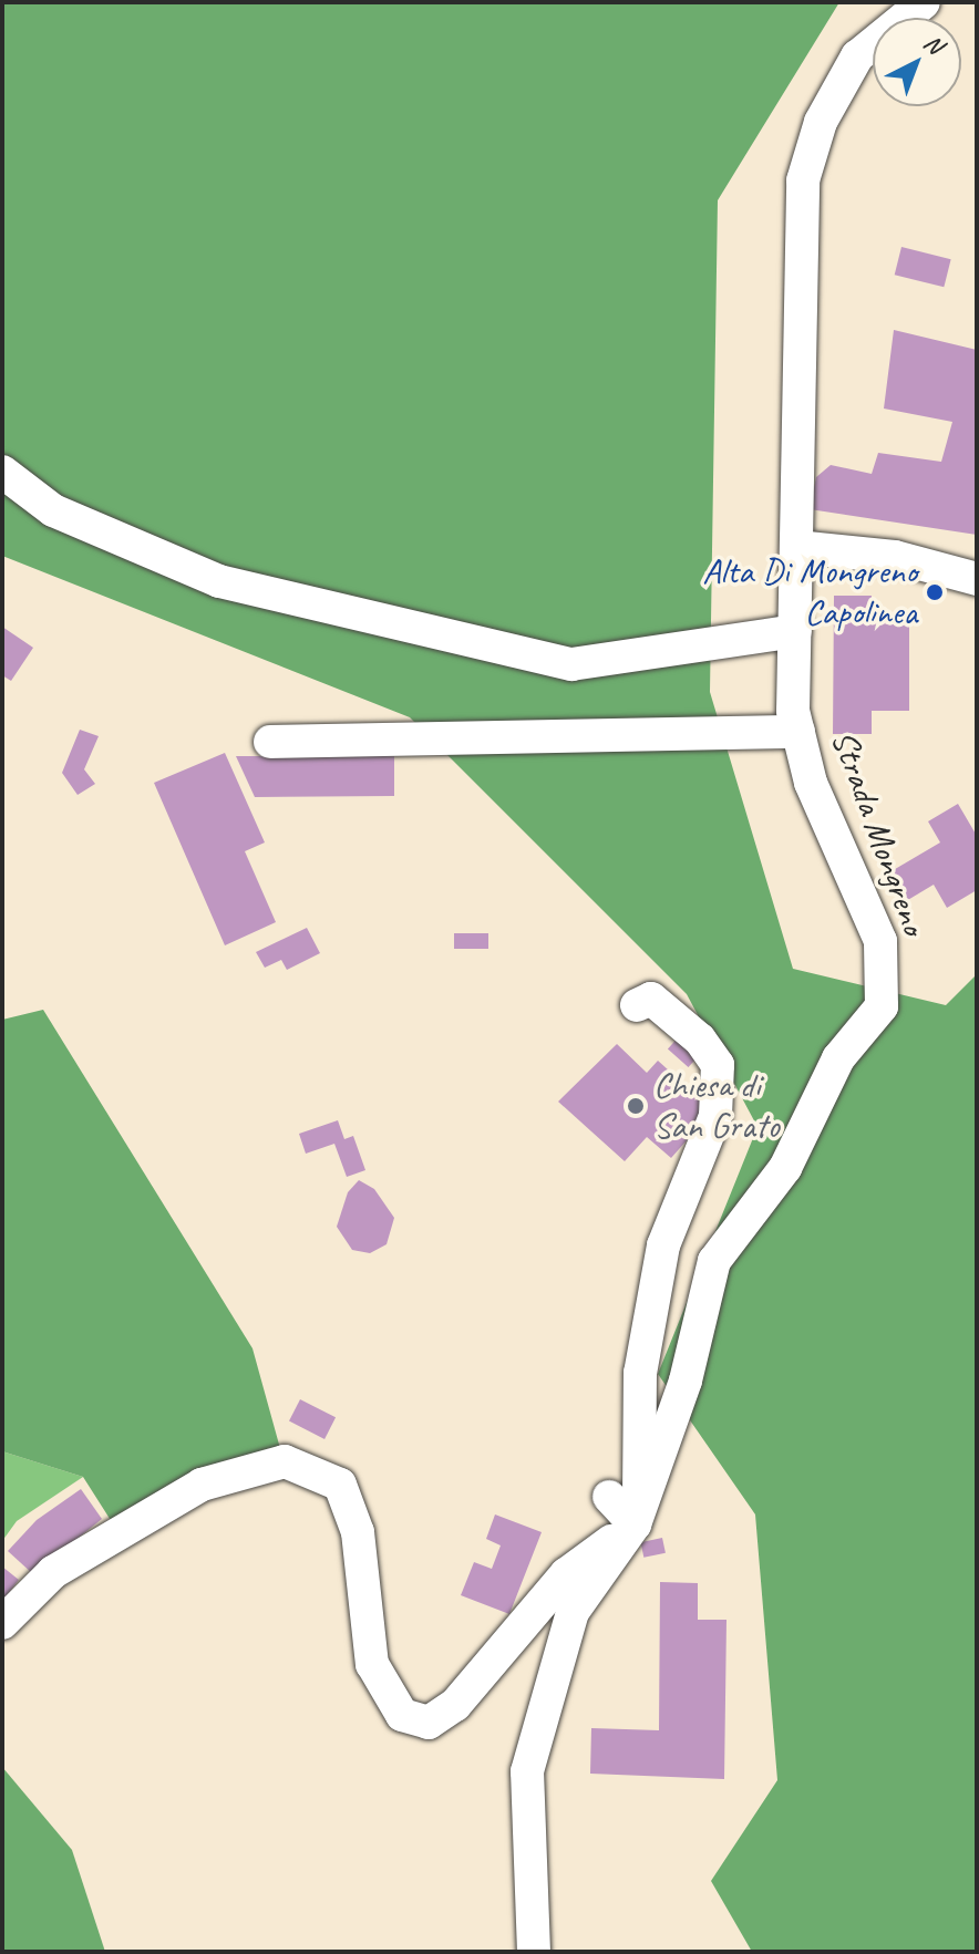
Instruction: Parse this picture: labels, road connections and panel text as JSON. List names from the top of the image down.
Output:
{
  "streets": {
    "street": ["Strada Mongreno"]
  },
  "places": ["Alta Di Mongreno Capolinea", "Chiesa di San Grato"],
  "north": "top right"
}
